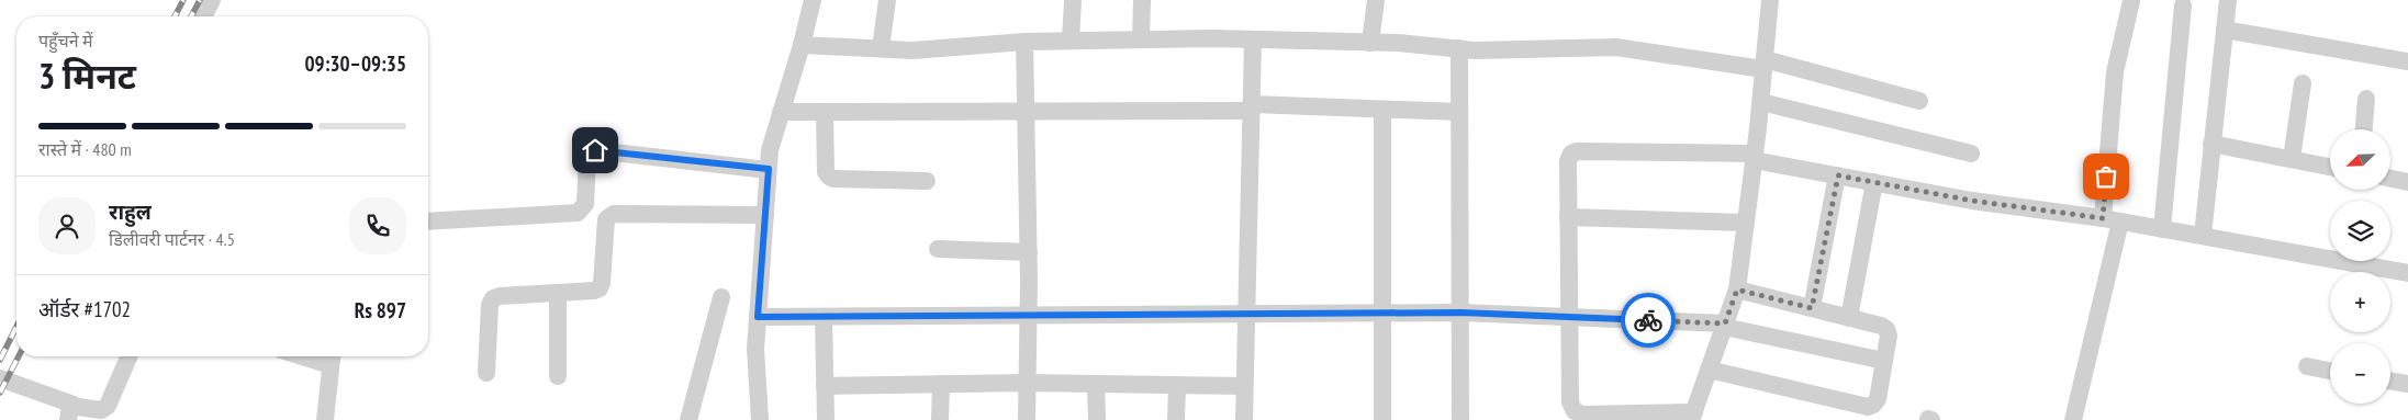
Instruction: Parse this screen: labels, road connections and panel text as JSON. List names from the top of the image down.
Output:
{
  "north": "bottom left",
  "page": {
    "heading": ["3 मिनट", "पहुँचने में", "09:30–09:35"],
    "panel": [
      "राहुल",
      "डिलीवरी पार्टनर · 4.5",
      "ऑर्डर #1702",
      "Rs 897"
    ],
    "bar": "रास्ते में · 480 m",
    "map_buttons": ["+", "−"]
  }
}
